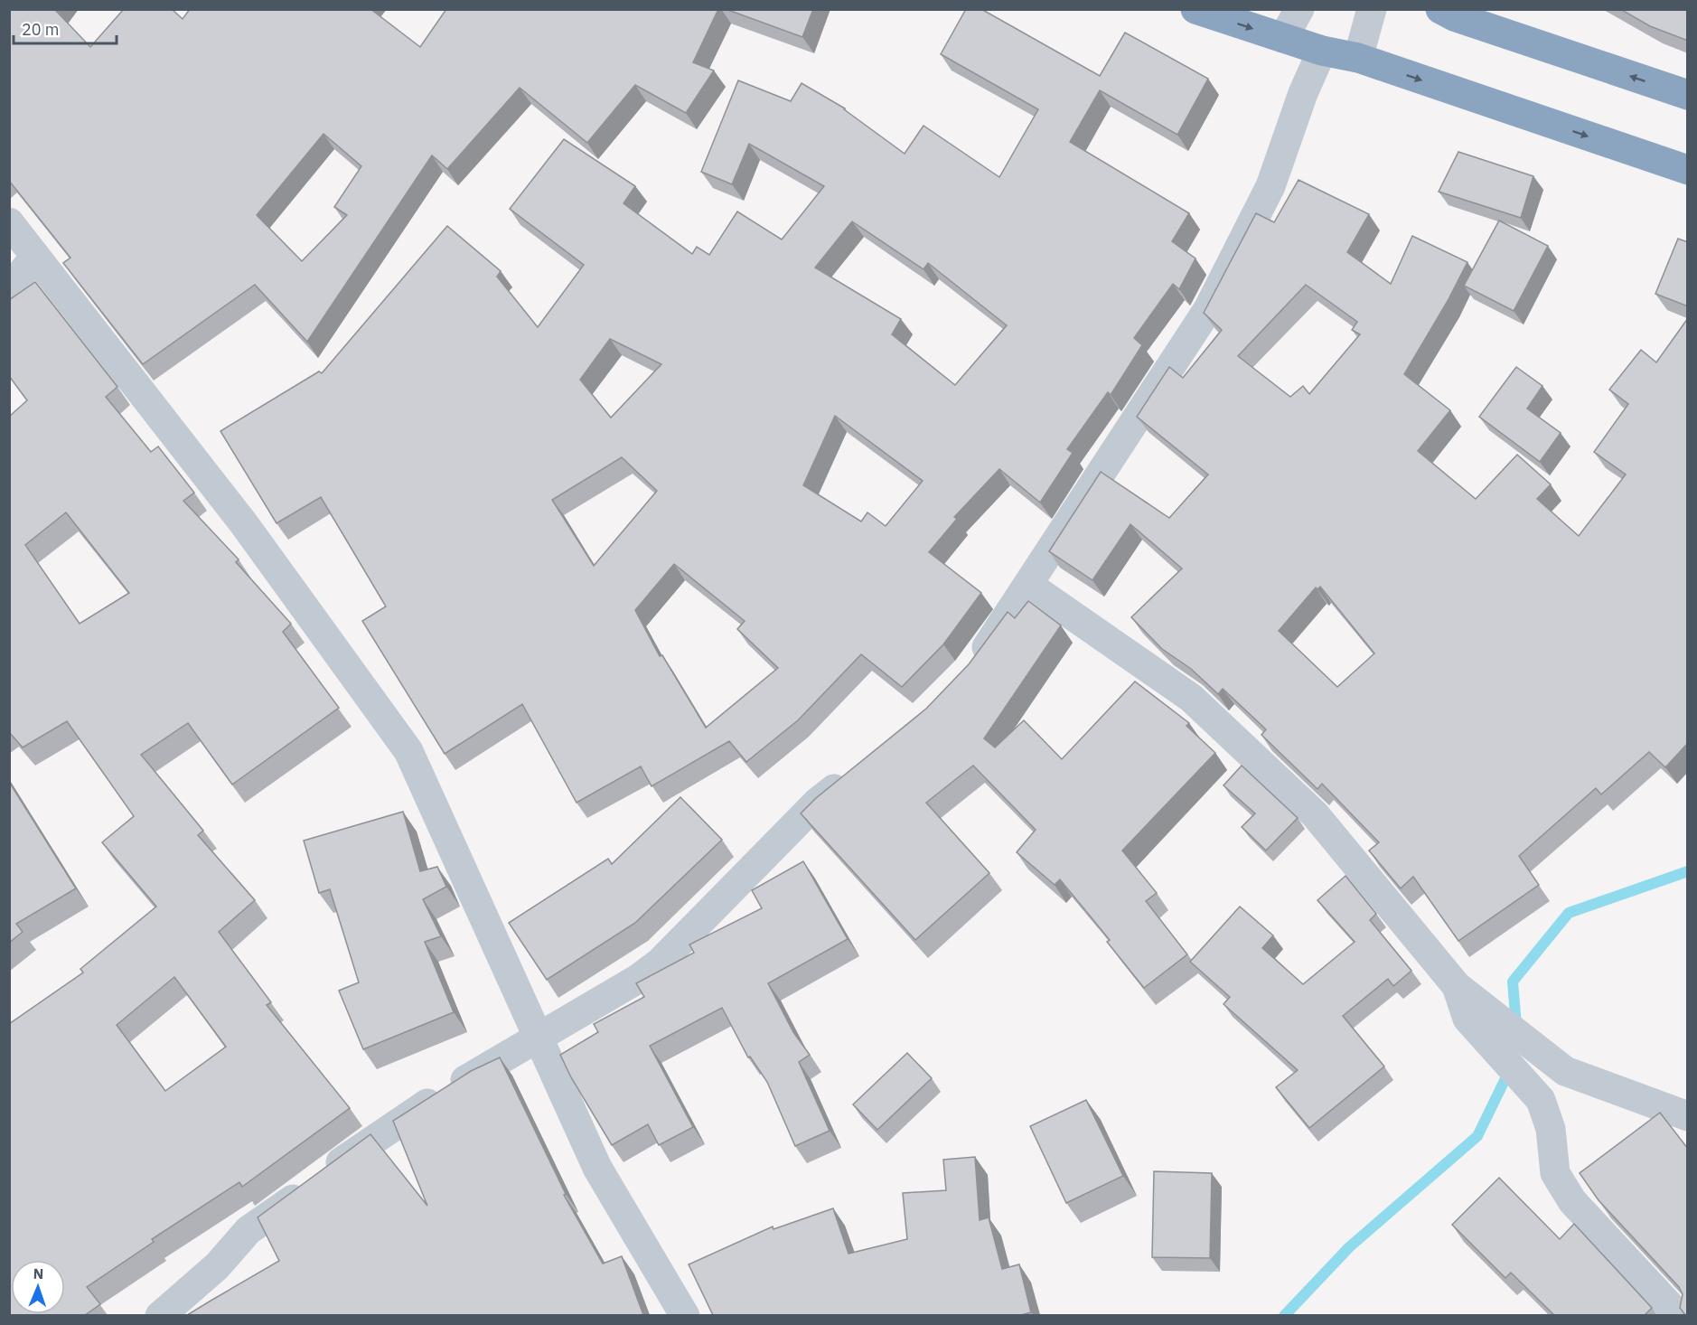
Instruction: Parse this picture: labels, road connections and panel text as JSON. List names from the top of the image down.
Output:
{
  "scale_bar": "20 m",
  "north": "top"
}
